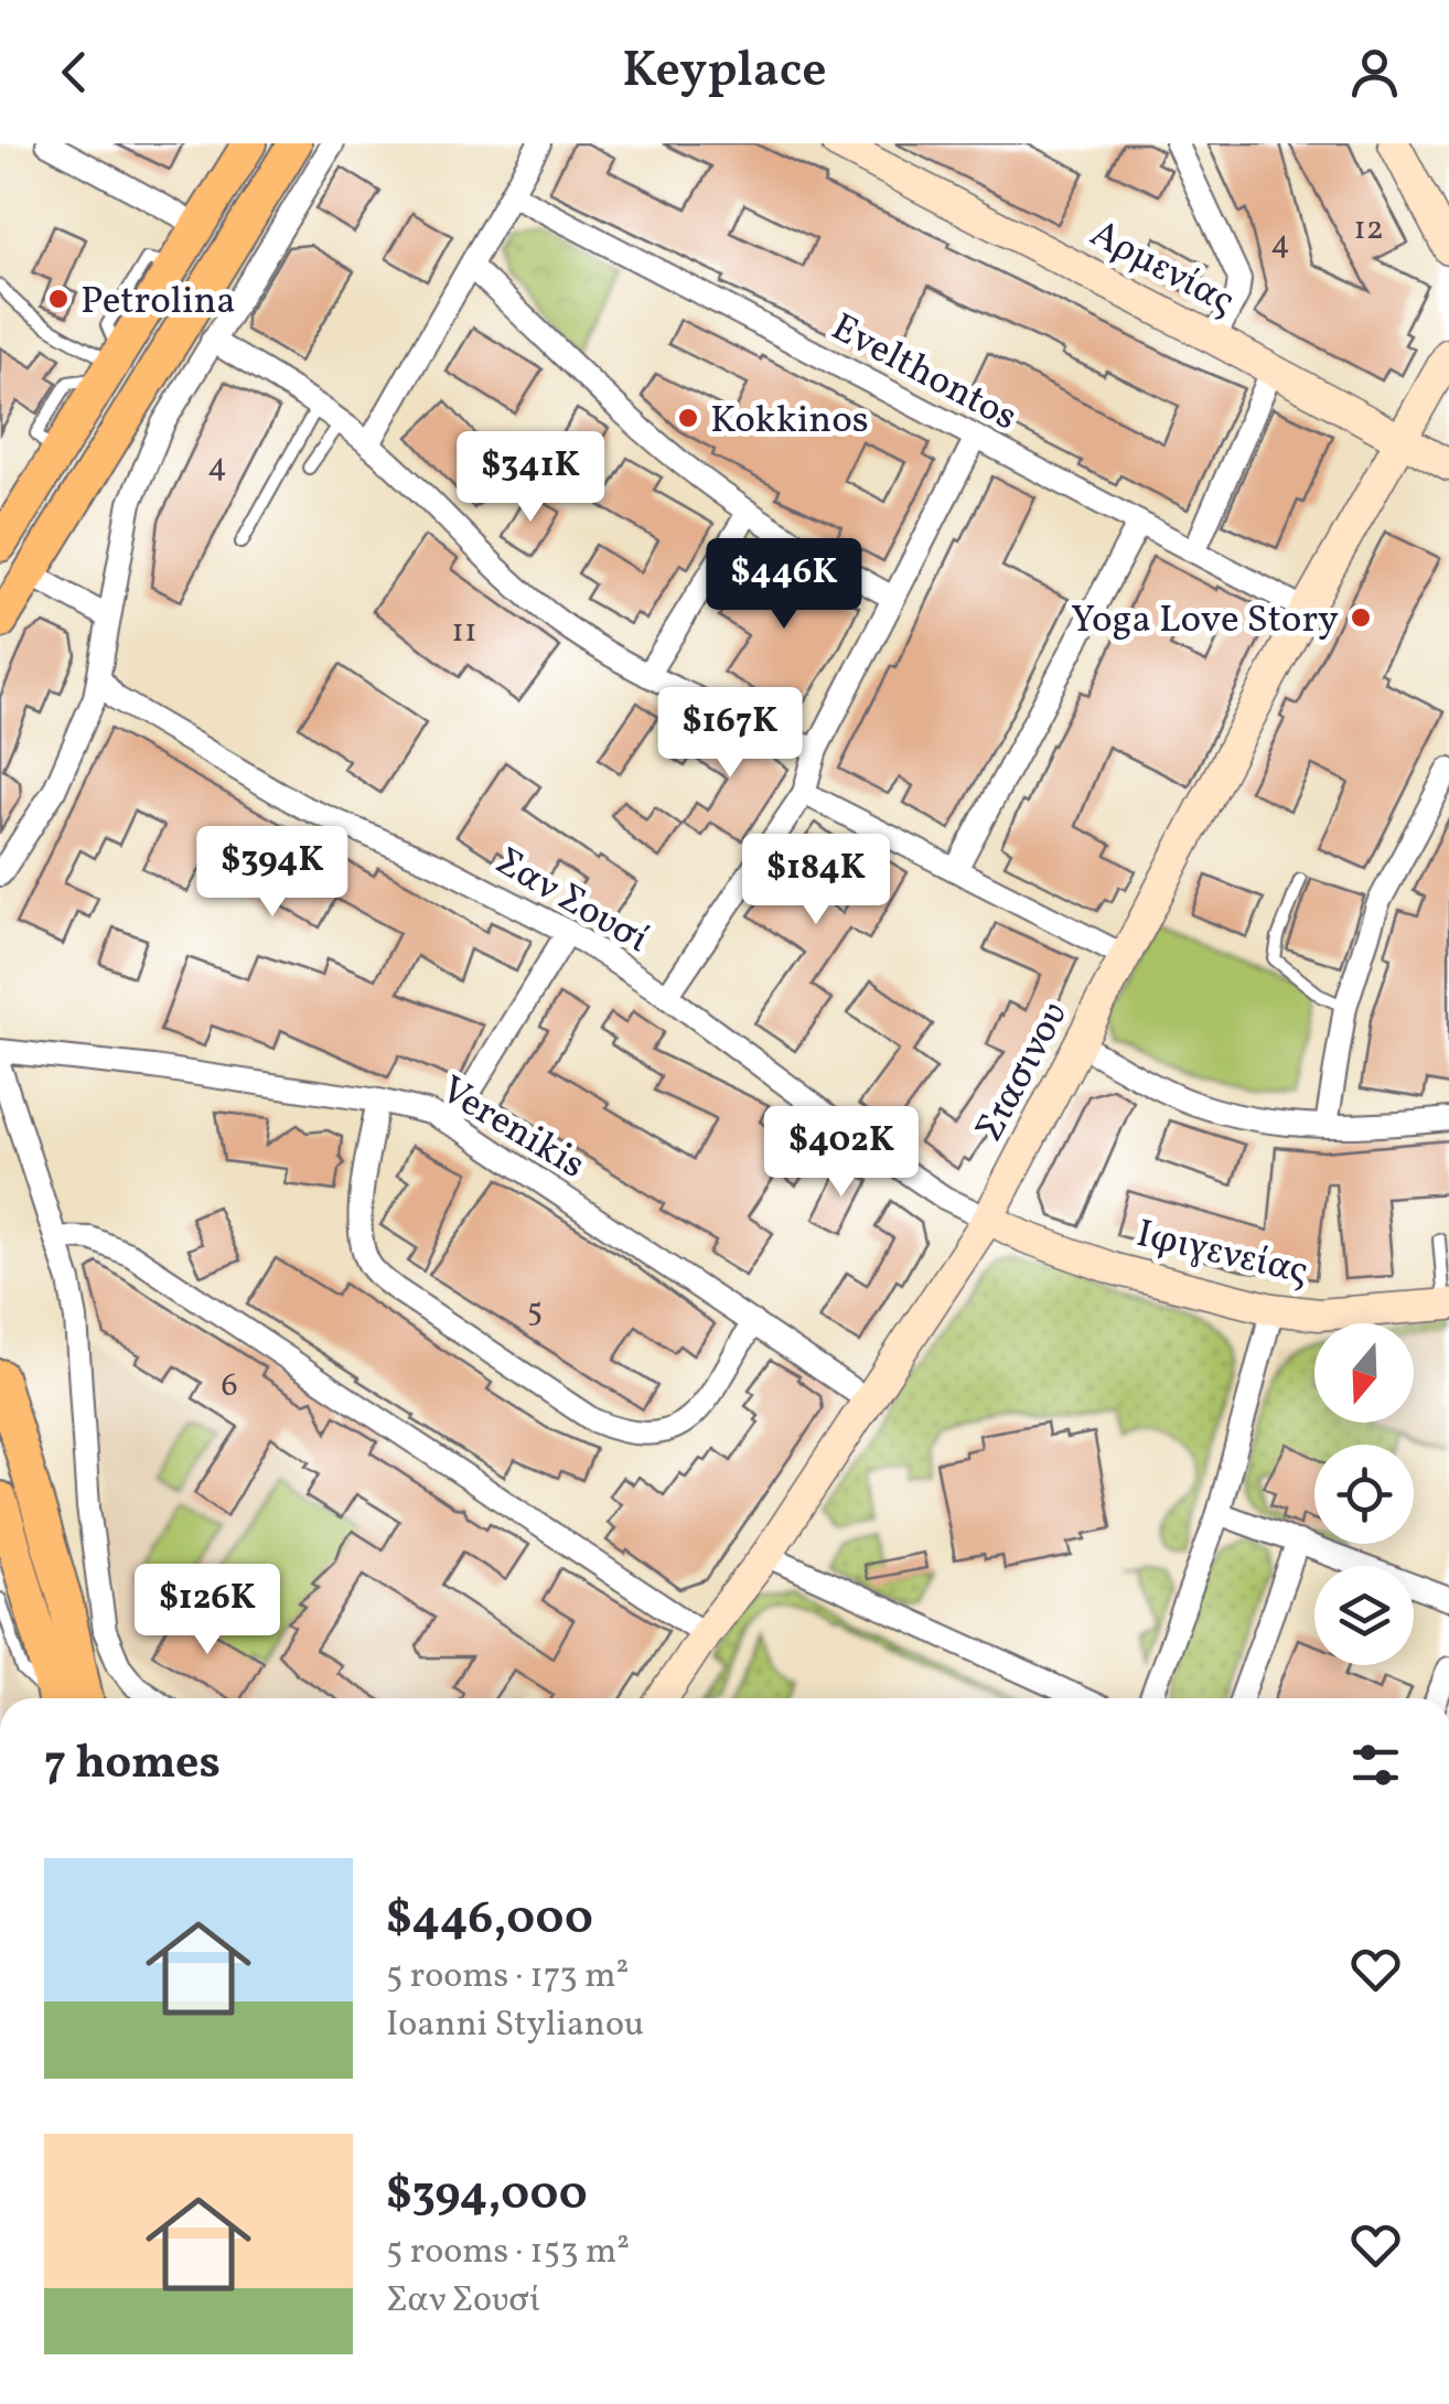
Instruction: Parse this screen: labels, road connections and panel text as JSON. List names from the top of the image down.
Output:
{
  "streets": {
    "street": [
      "Αρμενίας",
      "Evelthontos",
      "Σαν Σουσί",
      "Στασινου",
      "Verenikis",
      "Ιφιγενείας"
    ]
  },
  "crossings": [
    ["Αρμενίας", "Στασινου"],
    ["Evelthontos", "Στασινου"],
    ["Σαν Σουσί", "Στασινου"],
    ["Σαν Σουσί", "Ιφιγενείας"],
    ["Στασινου", "Verenikis"],
    ["Στασινου", "Ιφιγενείας"]
  ],
  "places": ["Petrolina", "Kokkinos", "Yoga Love Story"],
  "house_numbers": [
    "12",
    "4",
    "4",
    "11",
    "5",
    "6"
  ],
  "north": "bottom",
  "page": {
    "header": "Keyplace",
    "price": [
      "$341K",
      "$446K",
      "$167K",
      "$394K",
      "$184K",
      "$402K",
      "$126K"
    ],
    "heading": "7 homes",
    "list": [
      {
        "name": "$446,000",
        "note": "5 rooms · 173 m² · Ioanni Stylianou"
      },
      {
        "name": "$394,000",
        "note": "5 rooms · 153 m² · Σαν Σουσί"
      }
    ]
  }
}
